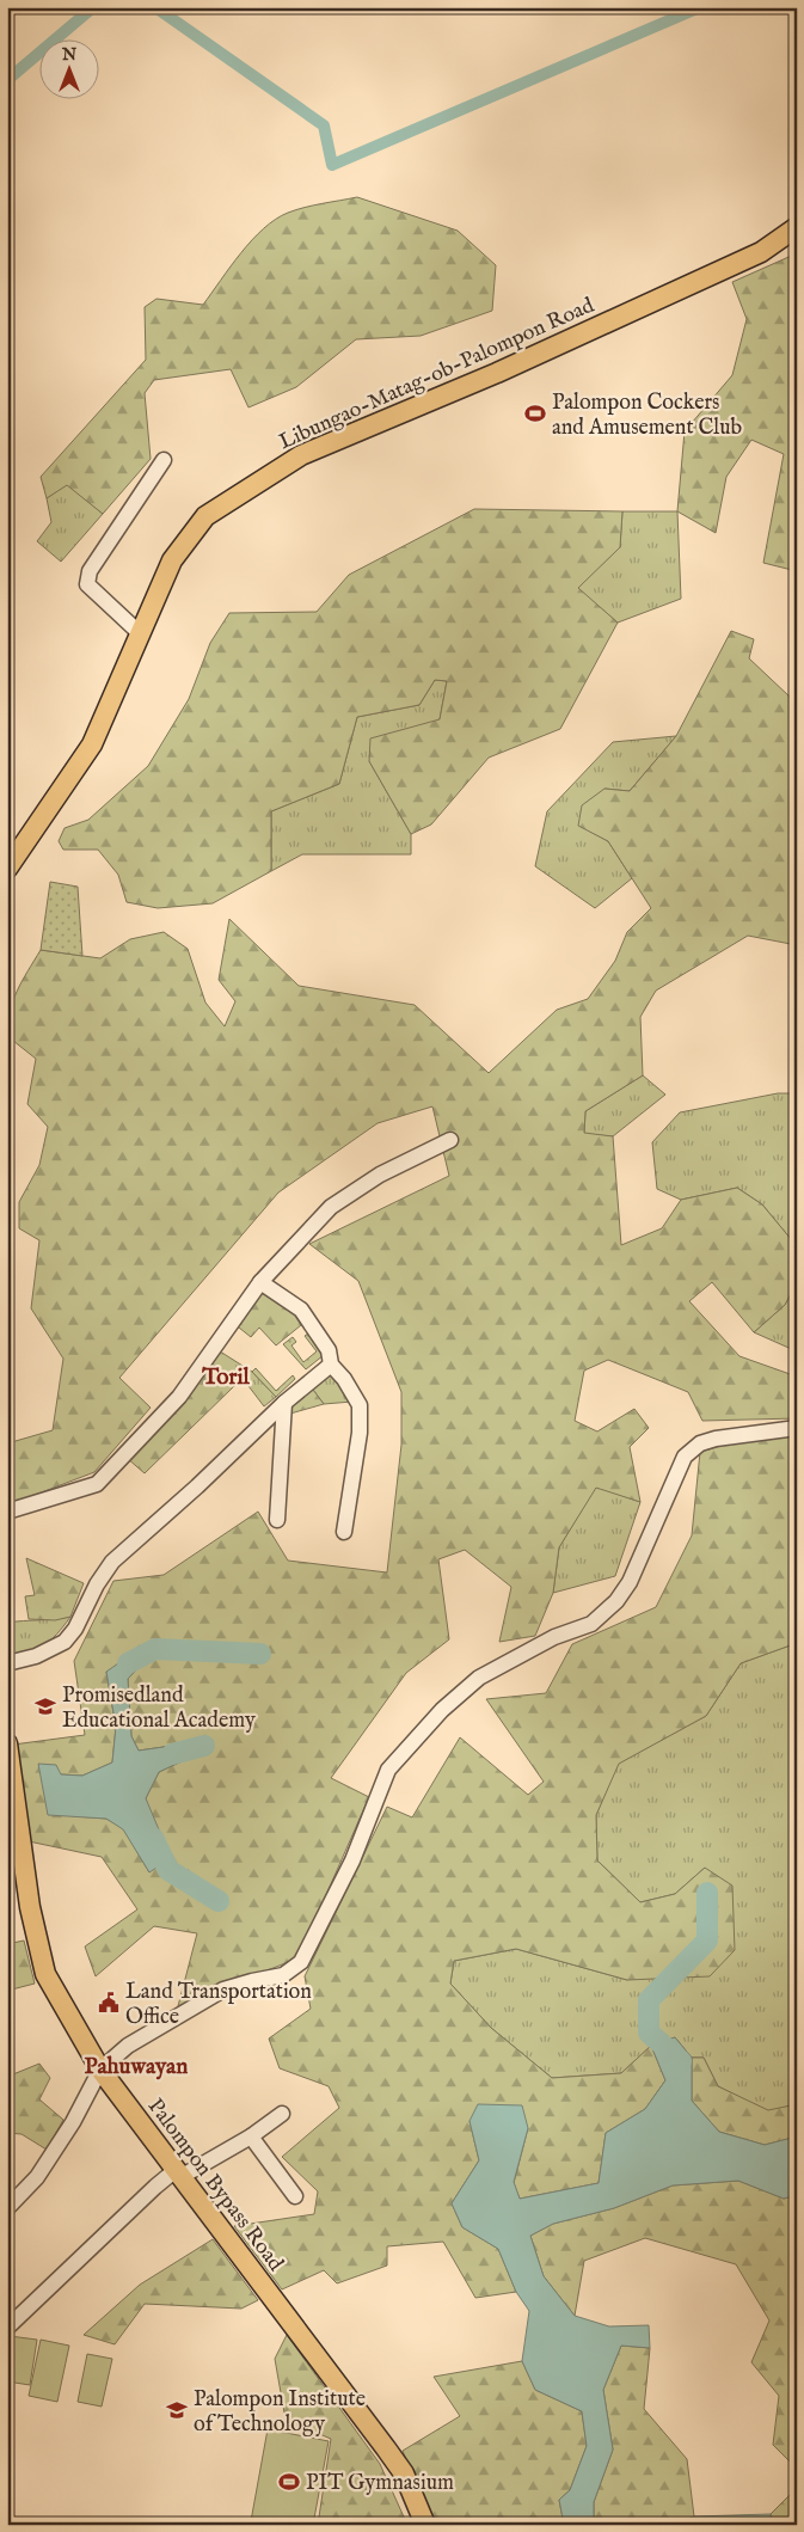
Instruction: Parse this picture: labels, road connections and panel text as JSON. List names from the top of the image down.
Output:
{
  "streets": {
    "main road": ["Libungao-Matag-ob-Palompon Road", "Palompon Bypass Road"]
  },
  "districts": ["Toril", "Pahuwayan"],
  "places": {
    "sports": ["Palompon Cockers and Amusement Club", "PIT Gymnasium"],
    "school or university": ["Promisedland Educational Academy", "Palompon Institute of Technology"],
    "public building": ["Land Transportation Office"]
  },
  "north": "top"
}
